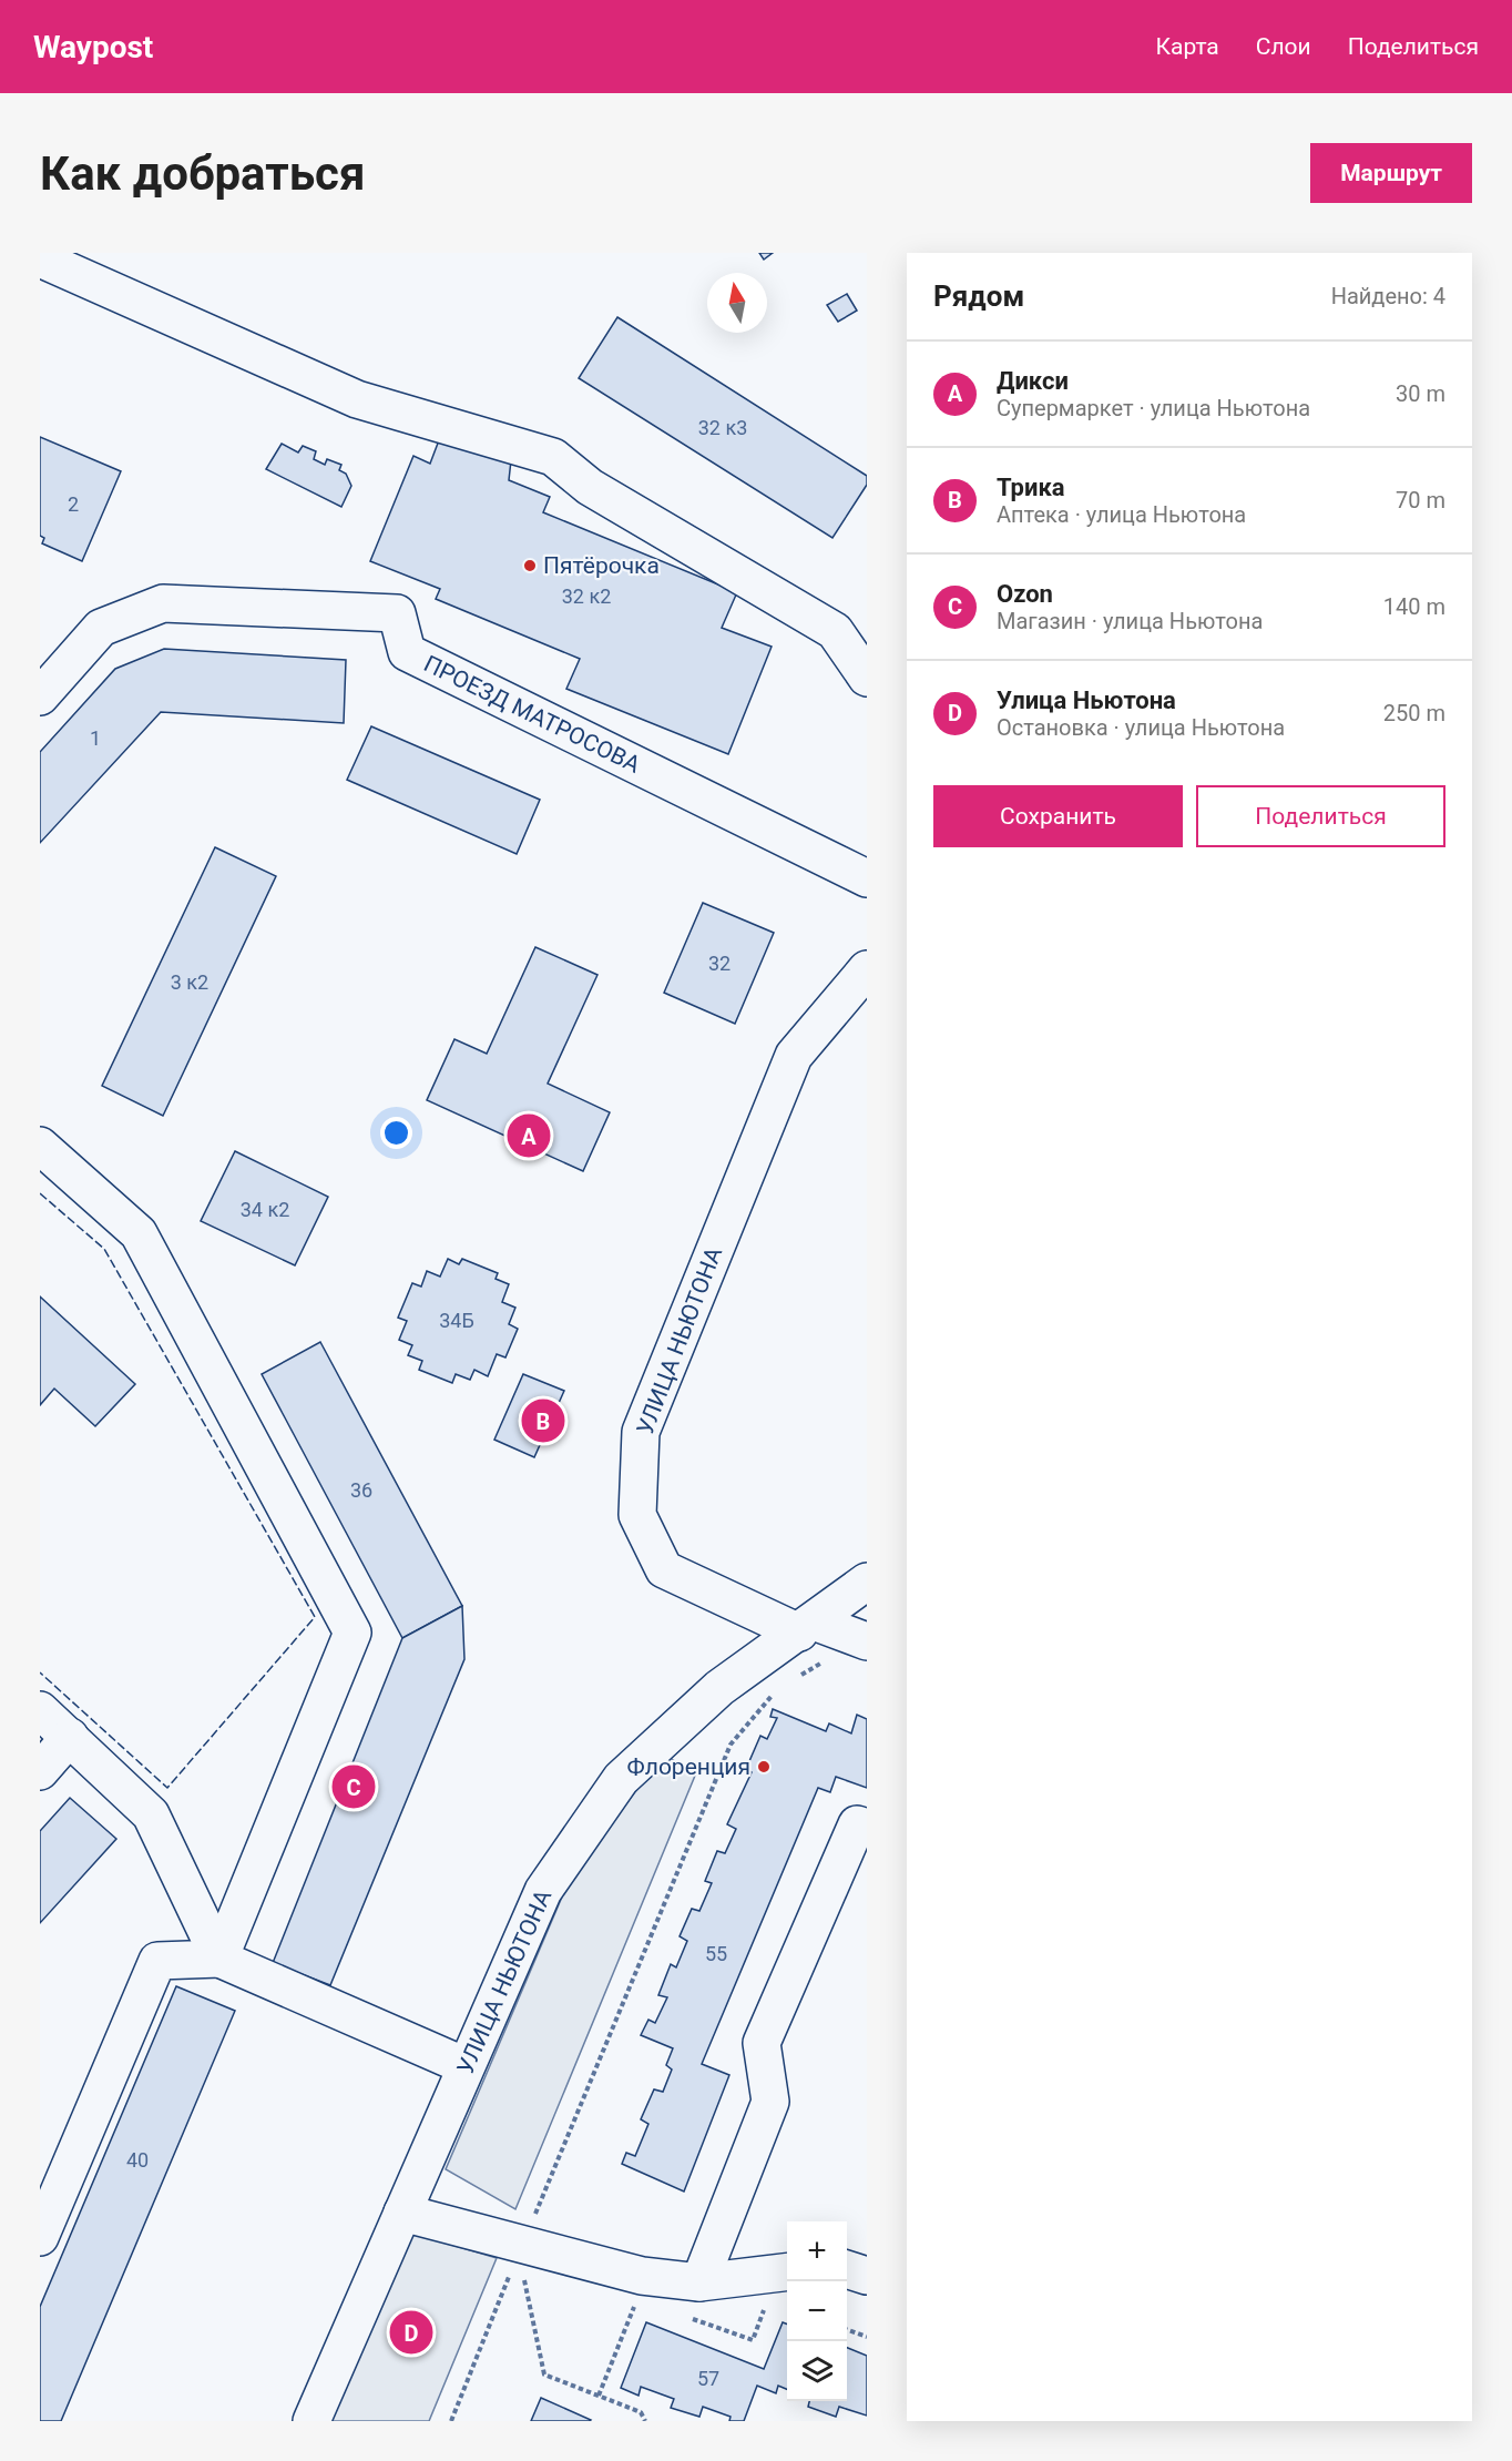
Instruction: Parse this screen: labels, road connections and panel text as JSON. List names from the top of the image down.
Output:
{
  "streets": {
    "street": ["ПРОЕЗД МАТРОСОВА", "УЛИЦА НЬЮТОНА"]
  },
  "places": ["Пятёрочка", "Флоренция"],
  "house_numbers": [
    "32 к3",
    "2",
    "32 к2",
    "1",
    "32",
    "3 к2",
    "34 к2",
    "34Б",
    "36",
    "55",
    "40",
    "57"
  ],
  "north": "top",
  "page": {
    "header": "Waypost",
    "nav": ["Карта", "Слои", "Поделиться"],
    "buttons": [
      "Маршрут",
      ["Сохранить", "Поделиться"]
    ],
    "title": "Как добраться",
    "heading": ["Рядом", "Найдено: 4"],
    "list": [
      {
        "mark": "A",
        "name": "Дикси",
        "note": "Супермаркет · улица Ньютона",
        "value": "30 m"
      },
      {
        "mark": "B",
        "name": "Трика",
        "note": "Аптека · улица Ньютона",
        "value": "70 m"
      },
      {
        "mark": "C",
        "name": "Ozon",
        "note": "Магазин · улица Ньютона",
        "value": "140 m"
      },
      {
        "mark": "D",
        "name": "Улица Ньютона",
        "note": "Остановка · улица Ньютона",
        "value": "250 m"
      }
    ],
    "pins": [
      "A",
      "B",
      "C",
      "D"
    ],
    "map_buttons": ["+", "−"]
  }
}
